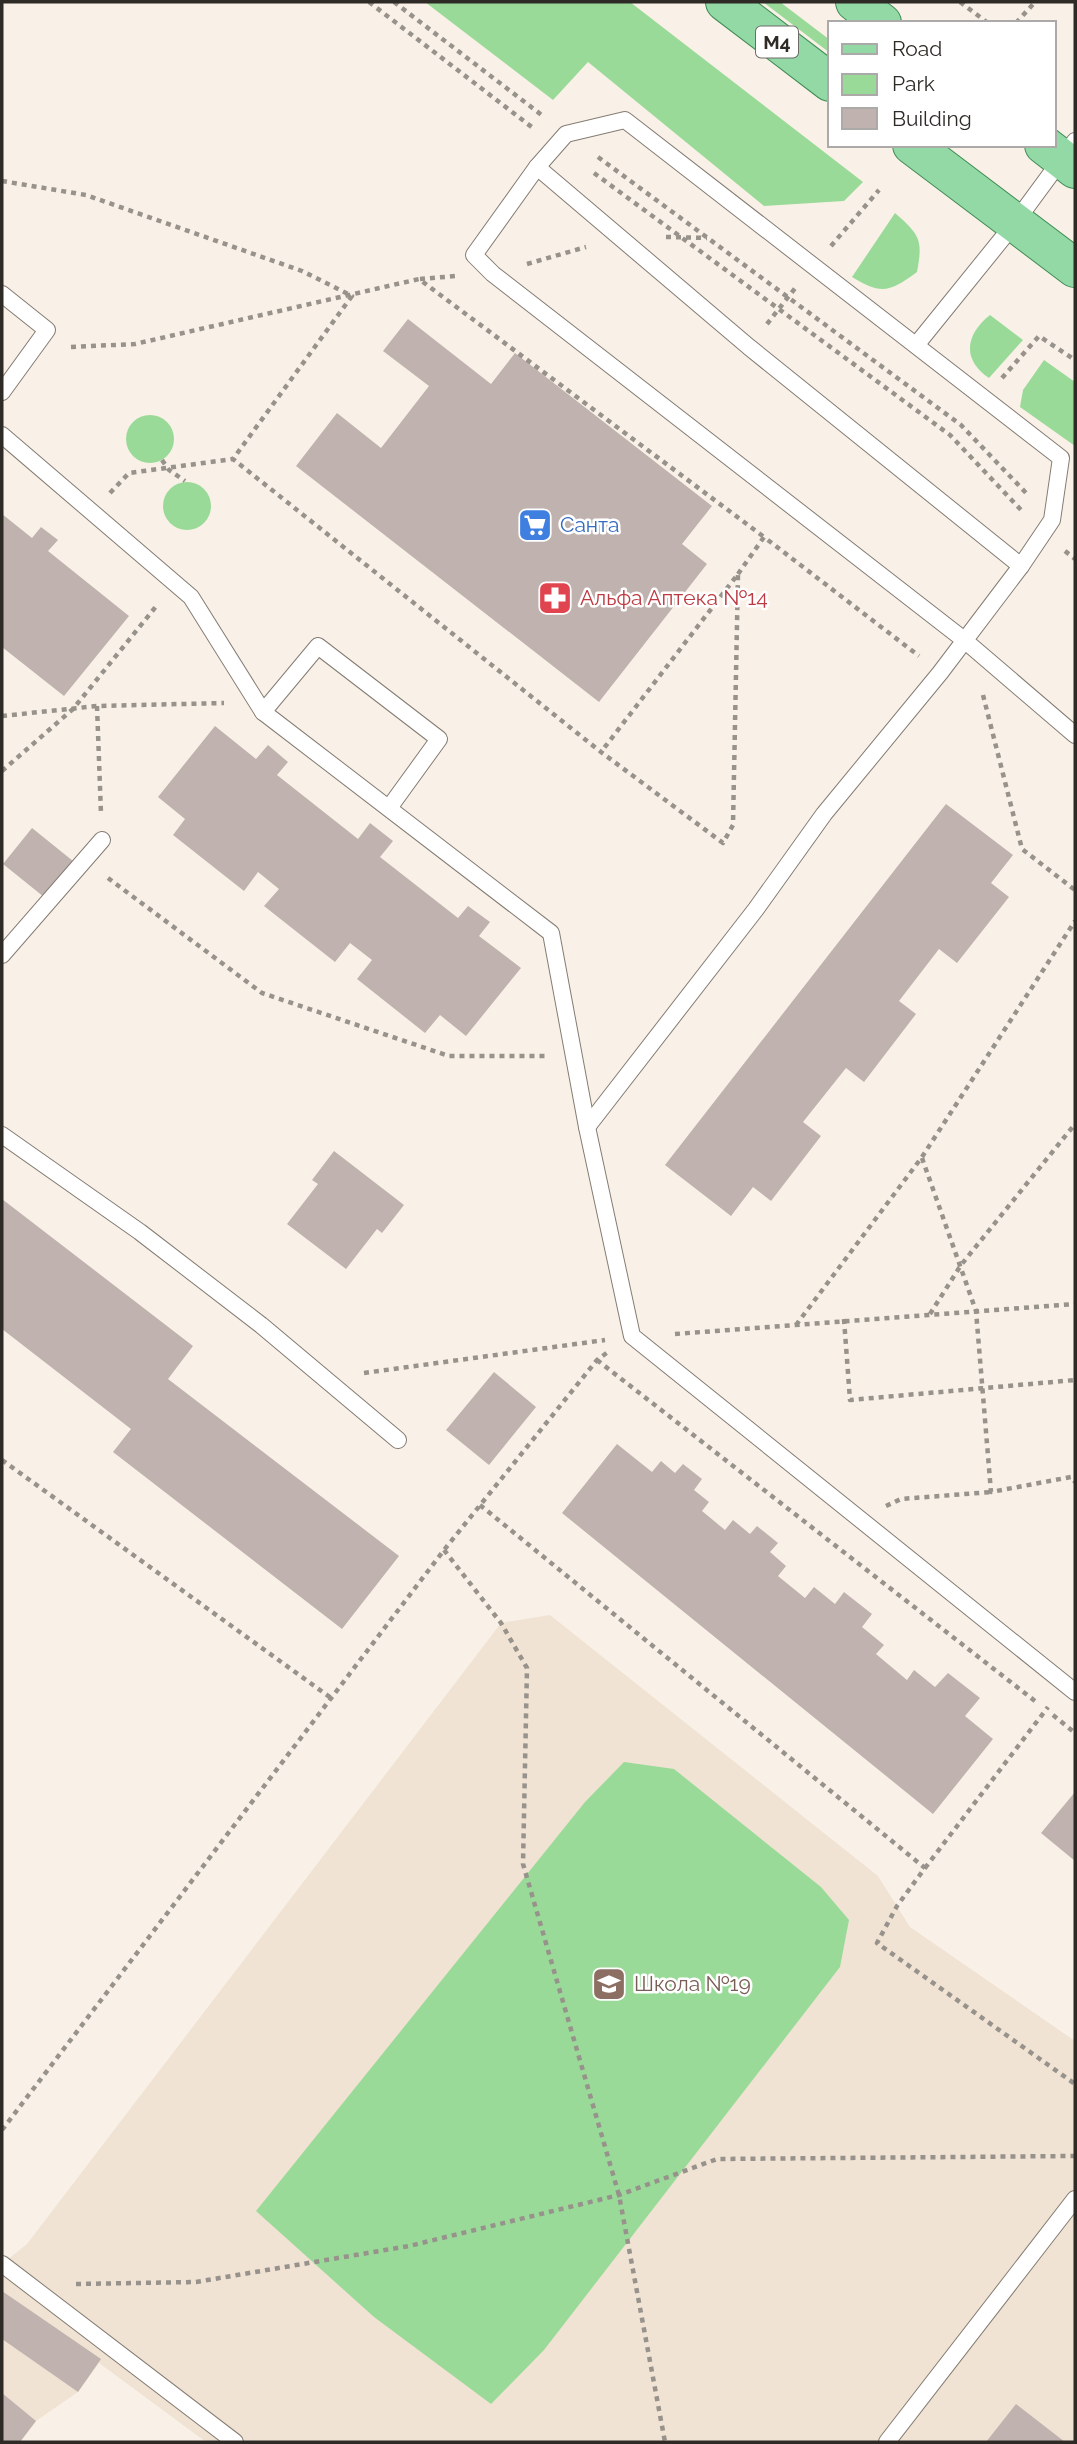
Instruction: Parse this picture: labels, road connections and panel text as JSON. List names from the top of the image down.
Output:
{
  "streets": {
    "main road": ["М4"]
  },
  "places": {
    "supermarket": ["Санта"],
    "pharmacy": ["Альфа Аптека №14"],
    "school or university": ["Школа №19"]
  },
  "legend": ["Road", "Park", "Building"]
}
